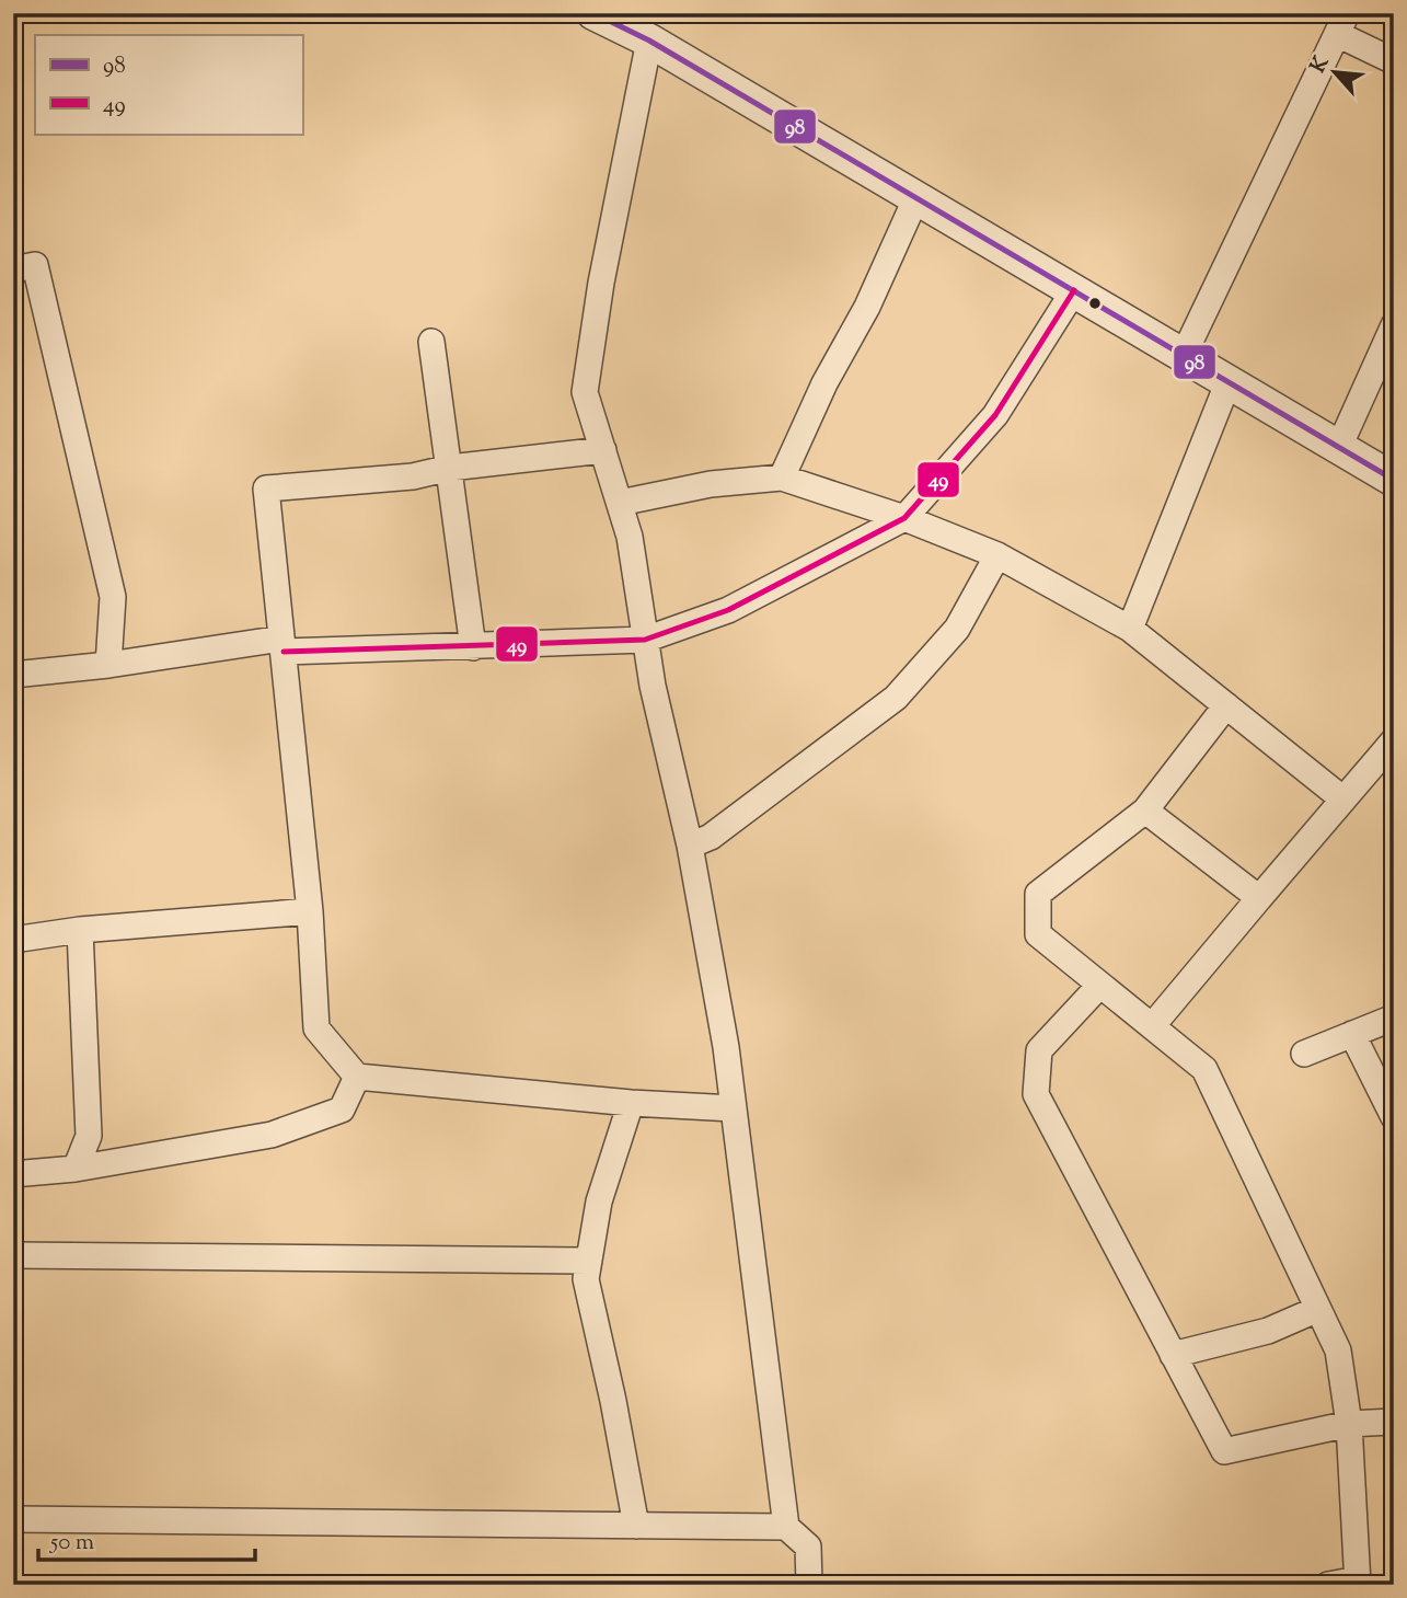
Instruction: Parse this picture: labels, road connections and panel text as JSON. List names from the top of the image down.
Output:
{
  "lines": ["transit line 98", "transit line 49"],
  "legend": ["98", "49"],
  "scale_bar": "50 m",
  "north": "top left"
}
